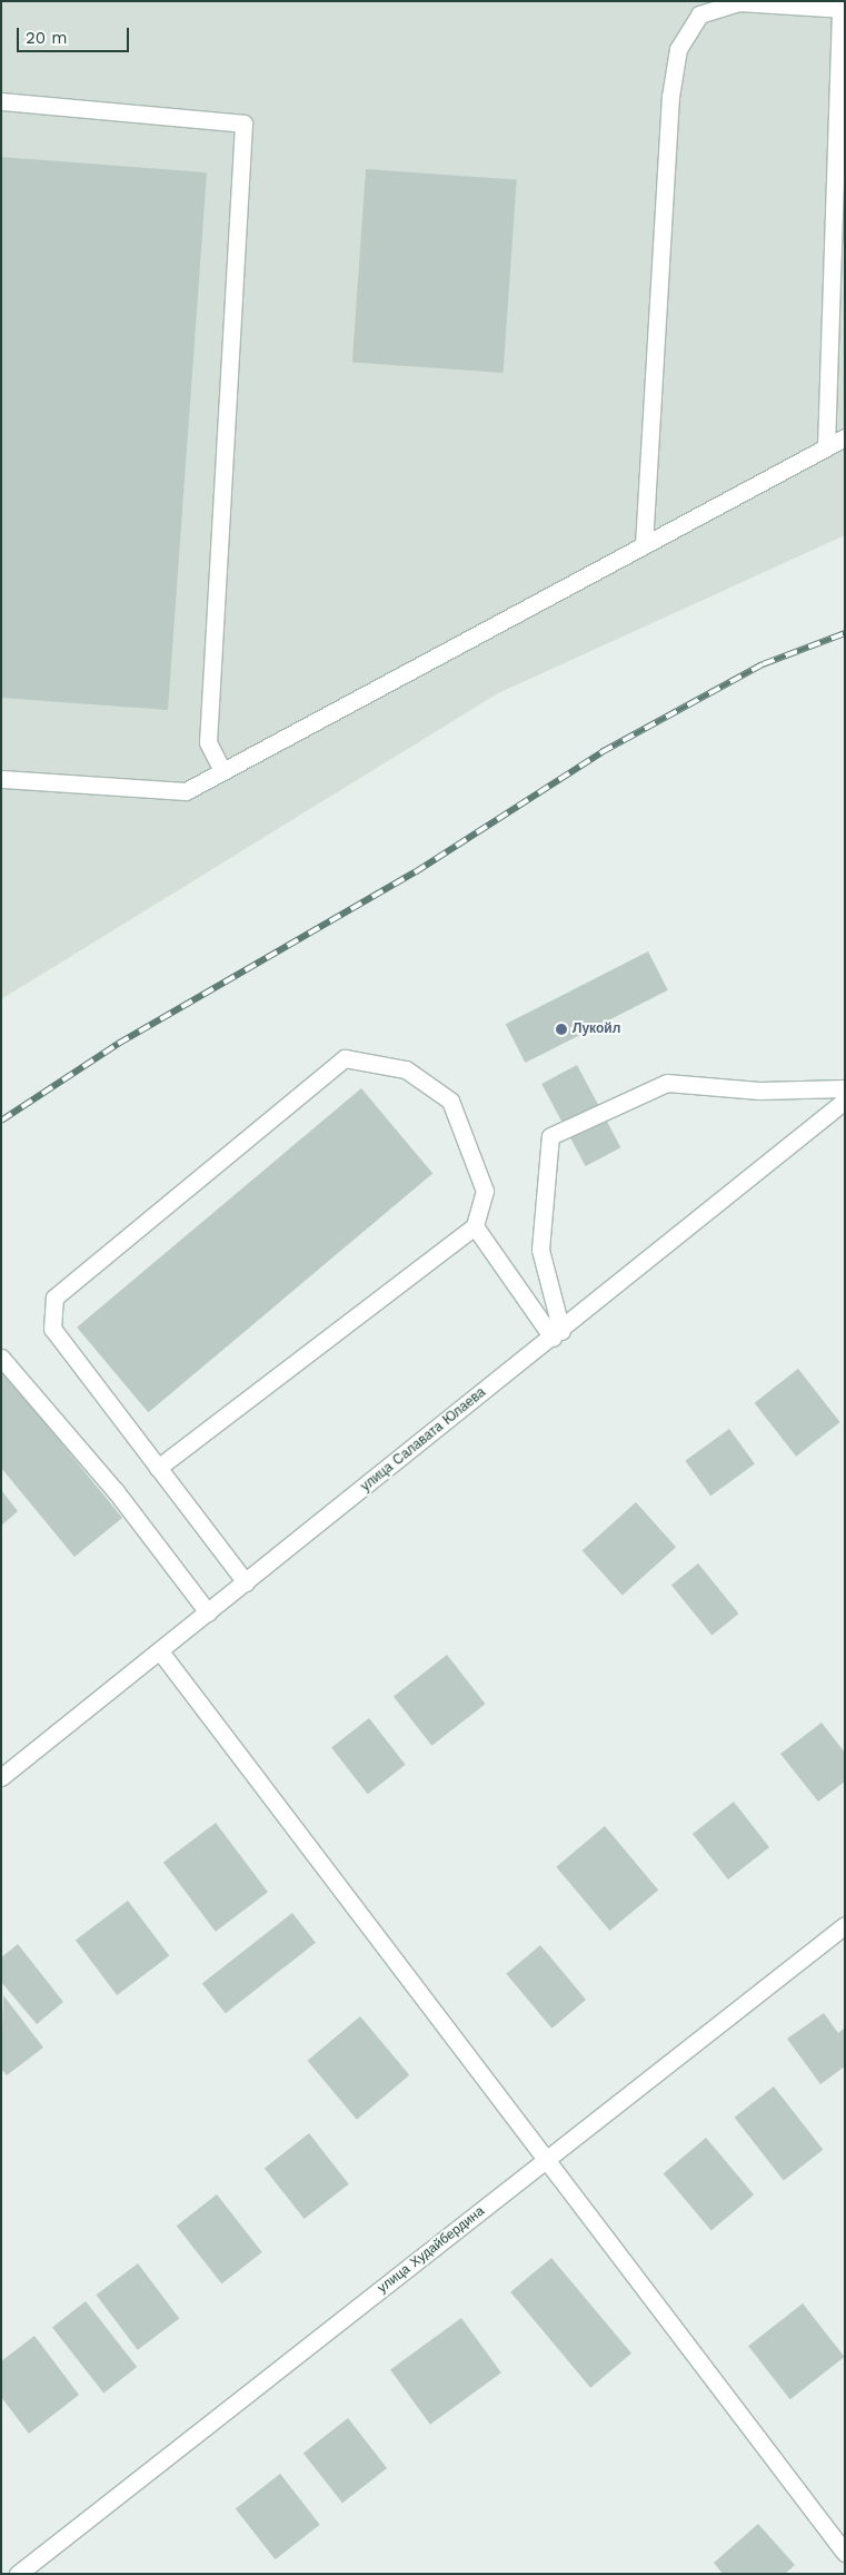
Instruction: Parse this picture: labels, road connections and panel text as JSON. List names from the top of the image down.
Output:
{
  "streets": {
    "street": ["улица Салавата Юлаева", "улица Худайбердина"]
  },
  "places": ["Лукойл"],
  "scale_bar": "20 m"
}
